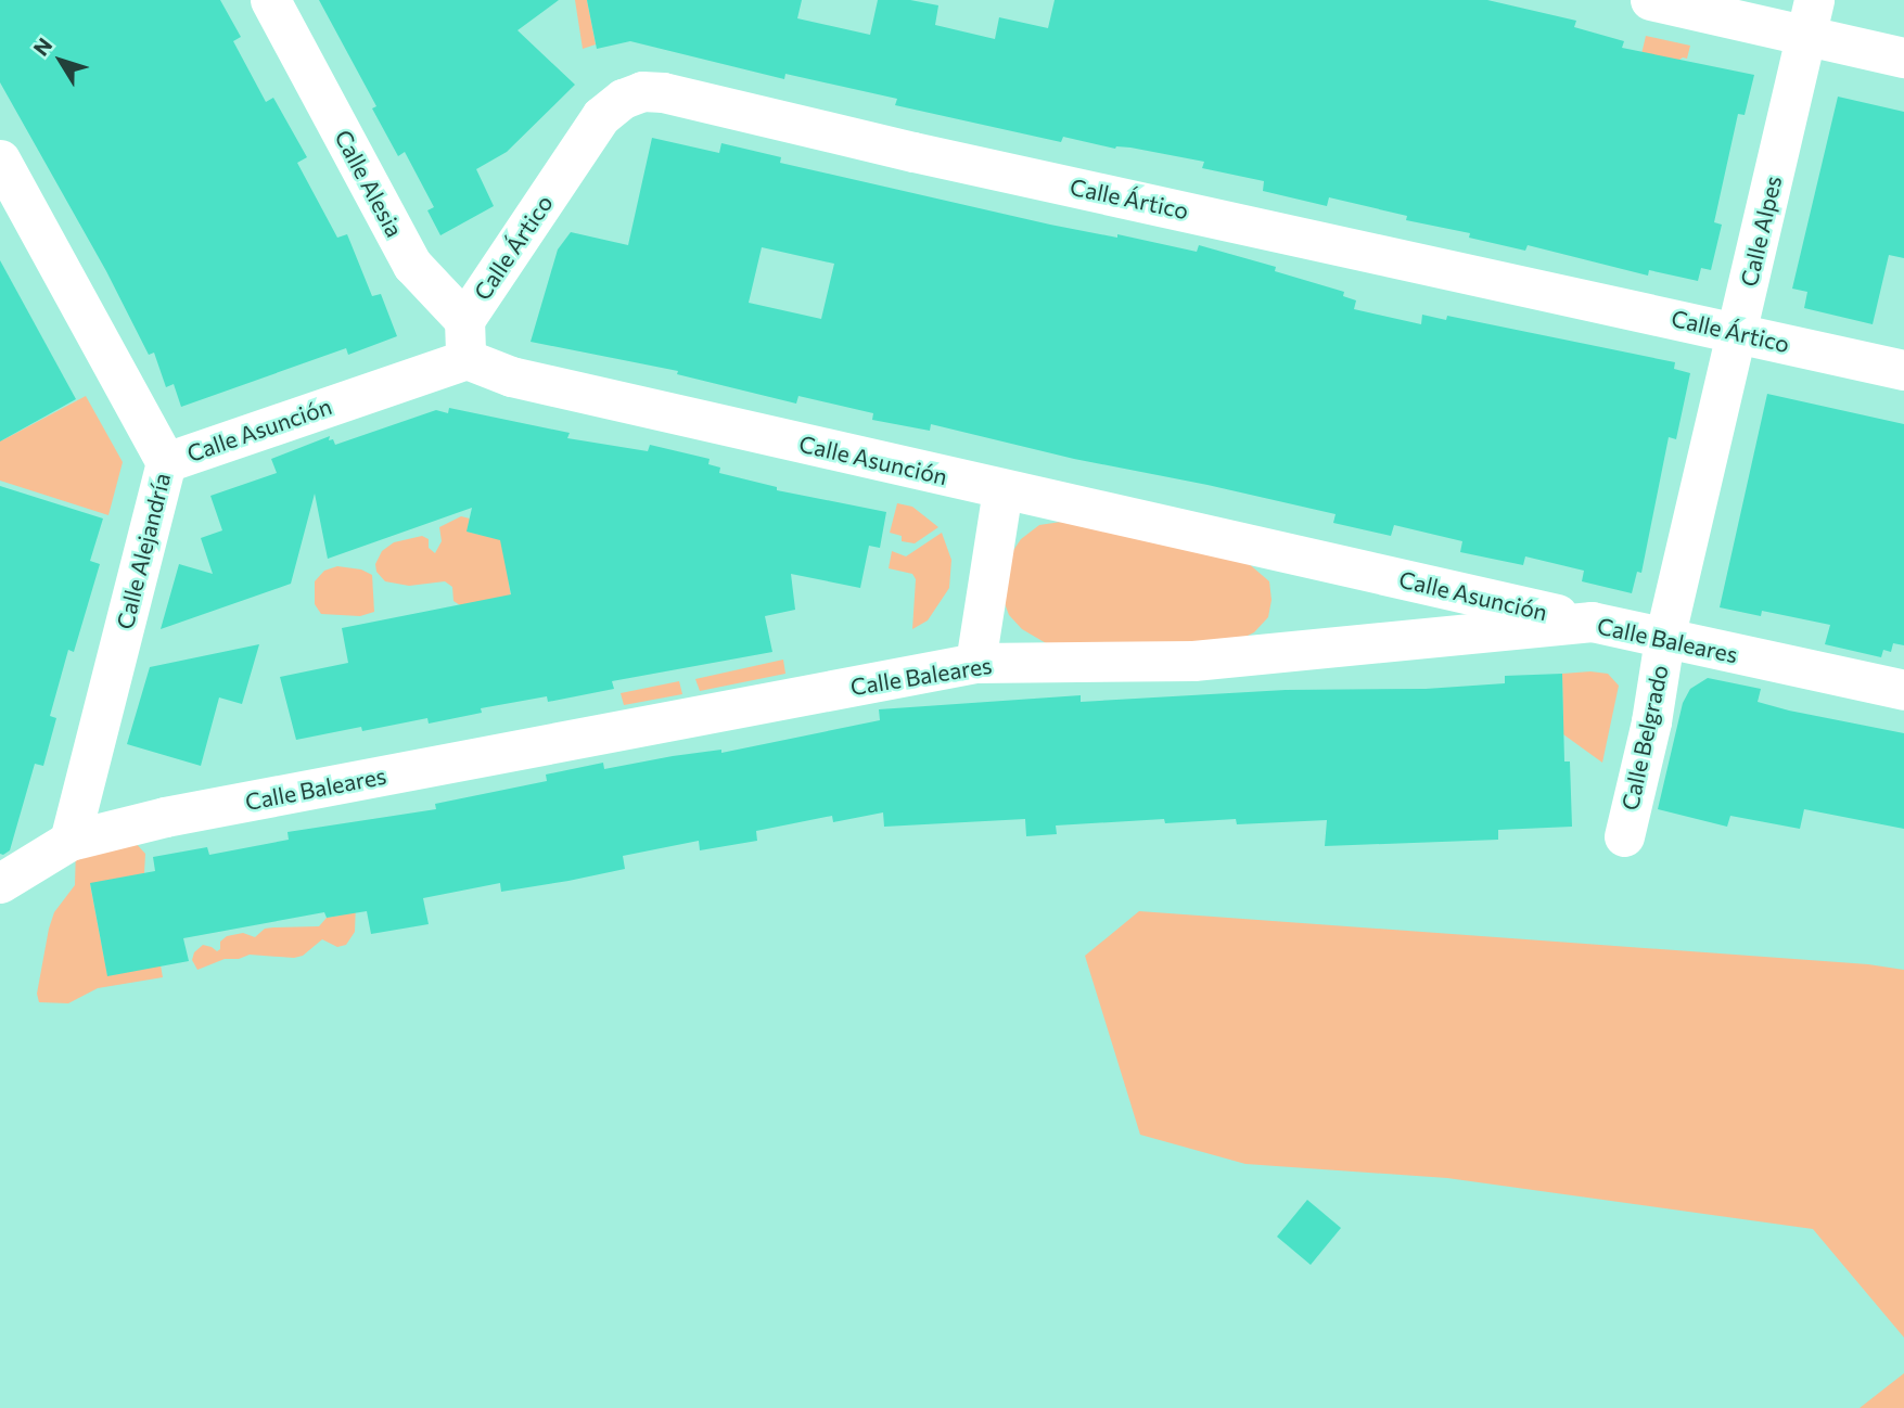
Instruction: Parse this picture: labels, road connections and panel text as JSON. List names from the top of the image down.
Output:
{
  "streets": {
    "street": [
      "Calle Alesia",
      "Calle Ártico",
      "Calle Alpes",
      "Calle Asunción",
      "Calle Alejandría",
      "Calle Baleares",
      "Calle Belgrado"
    ]
  },
  "crossings": [
    ["Calle Alesia", "Calle Ártico"],
    ["Calle Ártico", "Calle Alpes"],
    ["Calle Alpes", "Calle Baleares"],
    ["Calle Alpes", "Calle Belgrado"],
    ["Calle Asunción", "Calle Alejandría"],
    ["Calle Asunción", "Calle Baleares"],
    ["Calle Alejandría", "Calle Baleares"],
    ["Calle Baleares", "Calle Belgrado"]
  ],
  "north": "top left"
}
